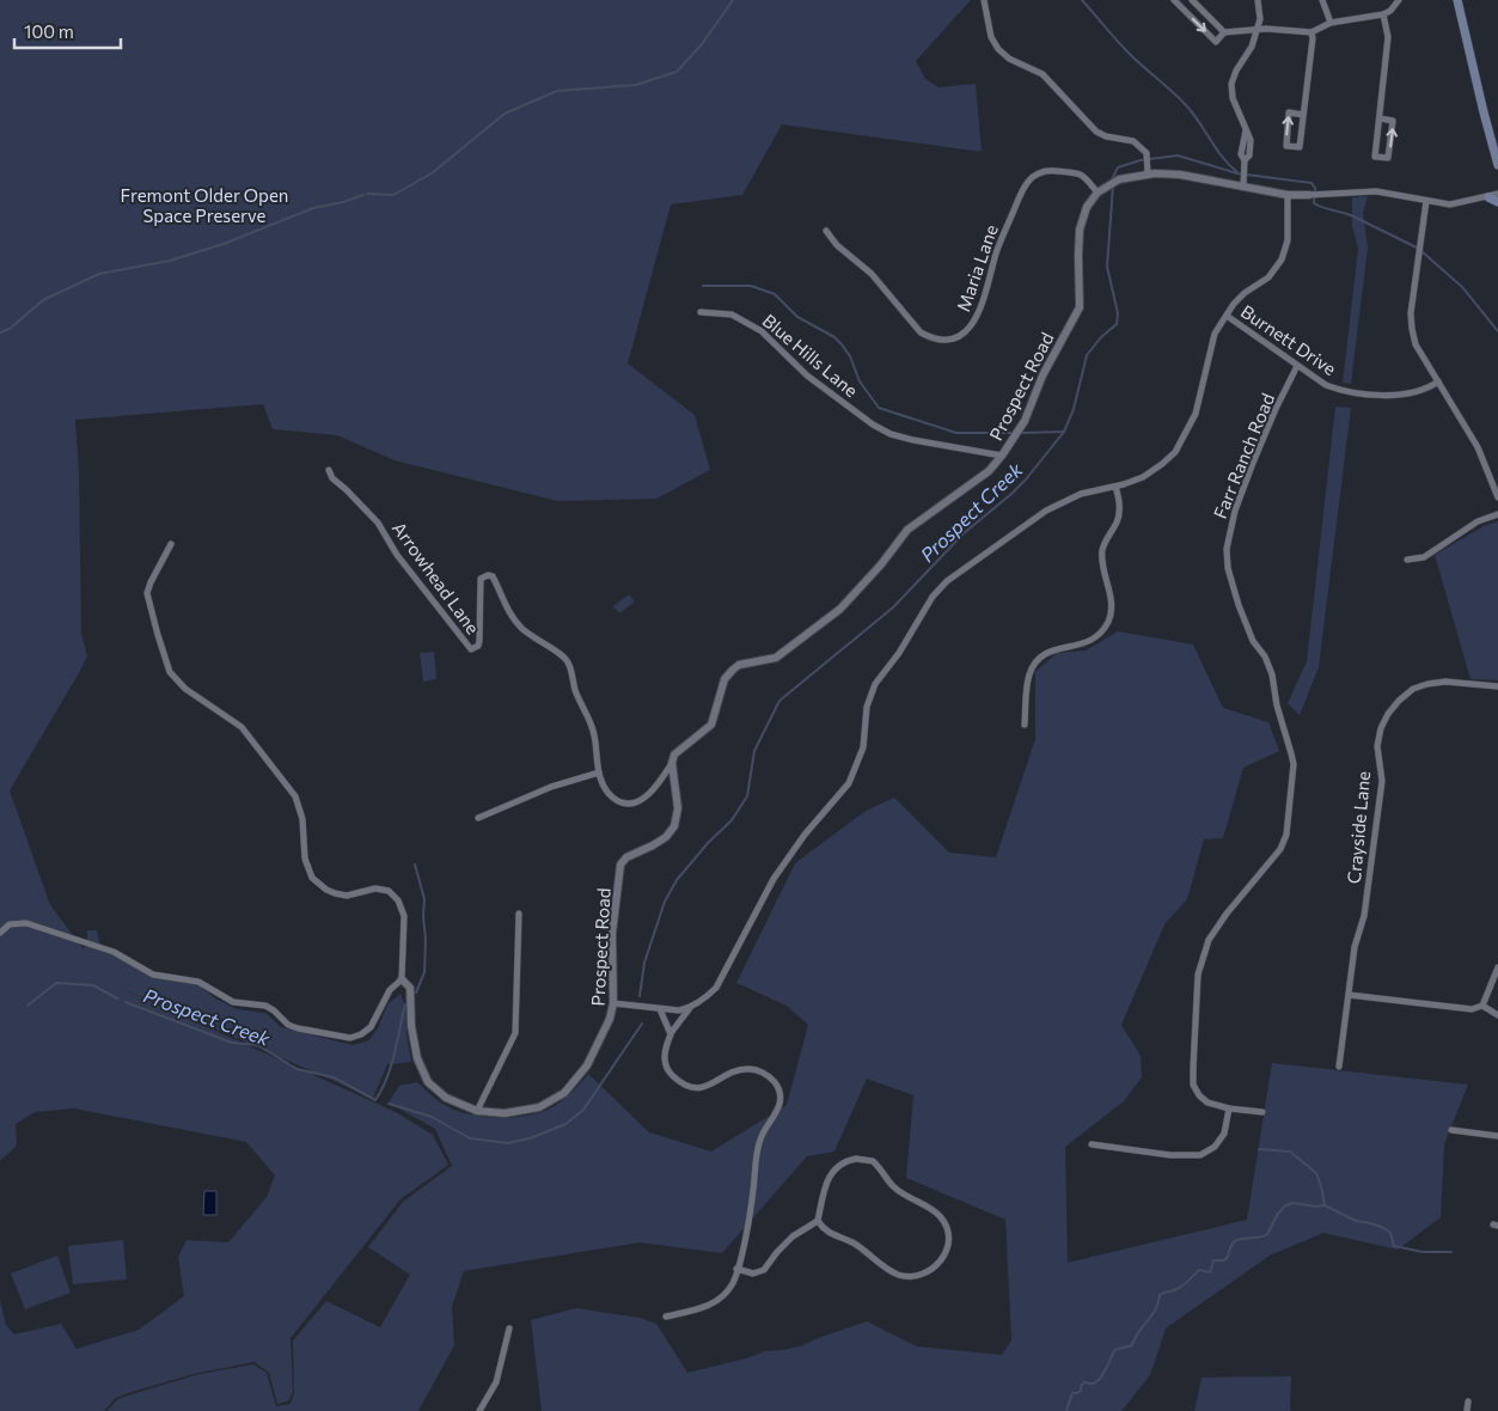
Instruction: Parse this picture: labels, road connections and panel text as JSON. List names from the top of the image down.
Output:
{
  "streets": {
    "street": [
      "Maria Lane",
      "Burnett Drive",
      "Blue Hills Lane",
      "Prospect Road",
      "Farr Ranch Road",
      "Arrowhead Lane",
      "Crayside Lane"
    ]
  },
  "crossings": [
    ["Maria Lane", "Prospect Road"],
    ["Burnett Drive", "Farr Ranch Road"],
    ["Blue Hills Lane", "Prospect Road"],
    ["Prospect Road", "Arrowhead Lane"]
  ],
  "water": ["Prospect Creek"],
  "parks": ["Fremont Older Open Space Preserve"],
  "scale_bar": "100 m"
}
